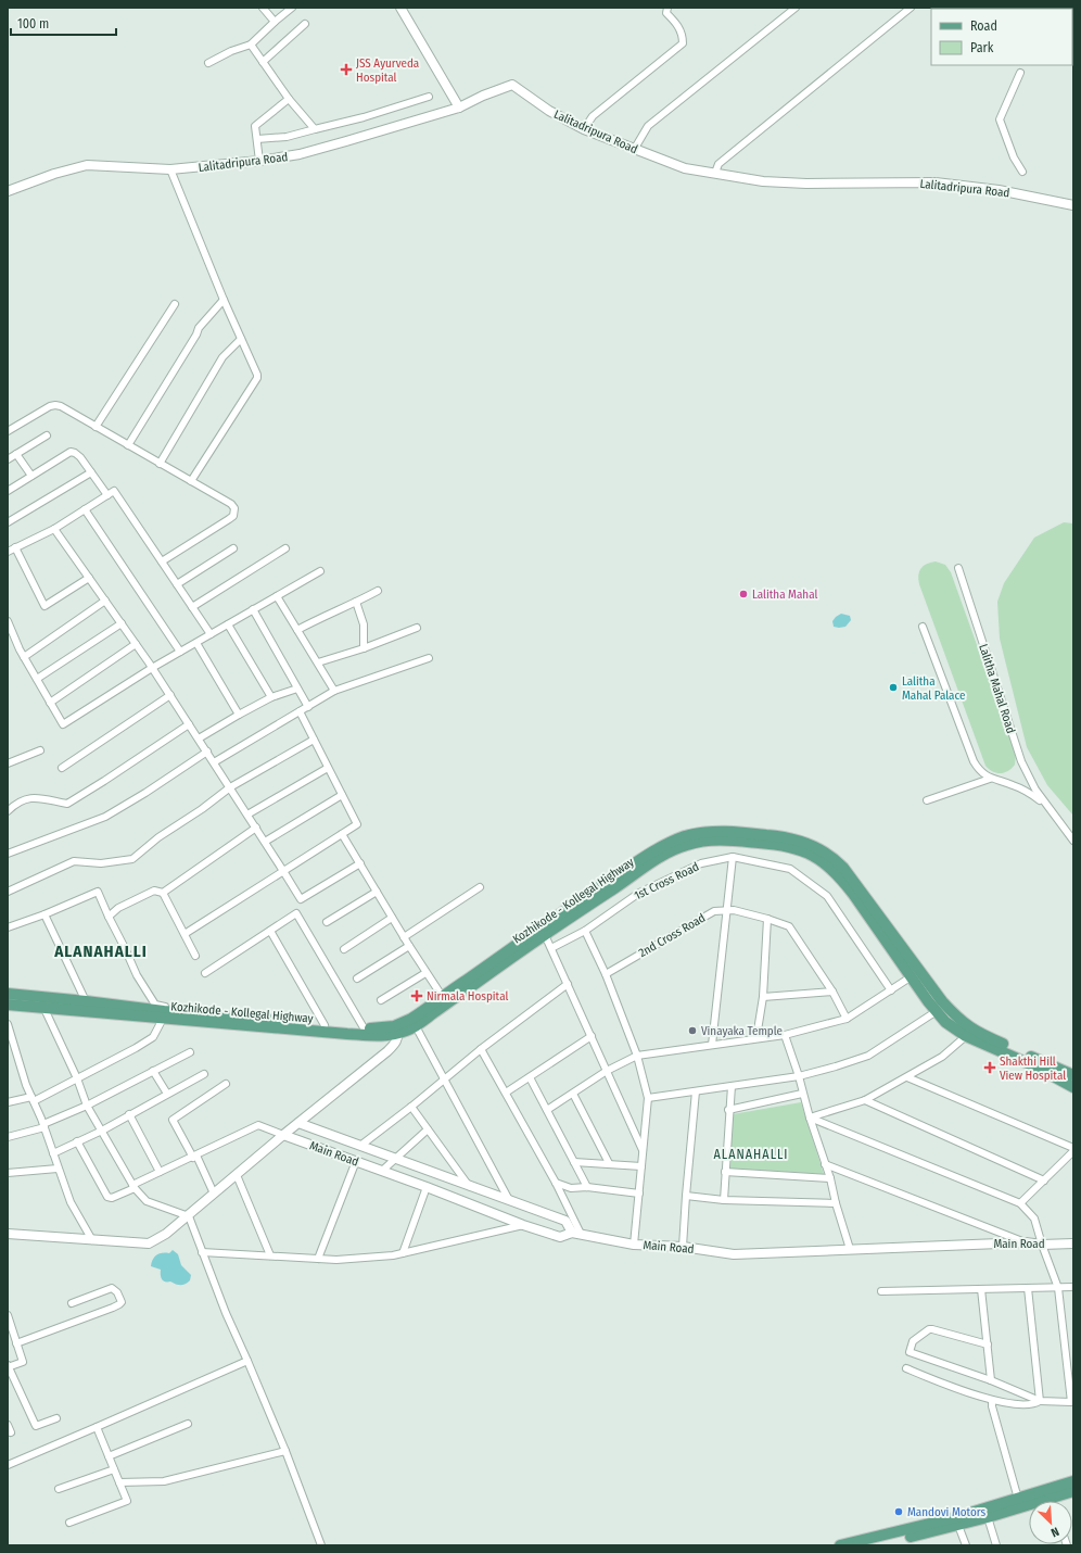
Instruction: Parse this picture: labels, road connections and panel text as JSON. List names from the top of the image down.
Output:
{
  "streets": {
    "main road": ["Kozhikode - Kollegal Highway"],
    "street": [
      "Lalitadripura Road",
      "Lalitha Mahal Road",
      "1st Cross Road",
      "2nd Cross Road",
      "Main Road"
    ]
  },
  "districts": ["ALANAHALLI", "ALANAHALLI"],
  "places": {
    "health": ["JSS Ayurveda Hospital", "Nirmala Hospital", "Shakthi Hill View Hospital"],
    "other": [
      "Lalitha Mahal",
      "Lalitha Mahal Palace",
      "Vinayaka Temple",
      "Mandovi Motors"
    ]
  },
  "legend": ["Road", "Park"],
  "scale_bar": "100 m",
  "north": "bottom right"
}
